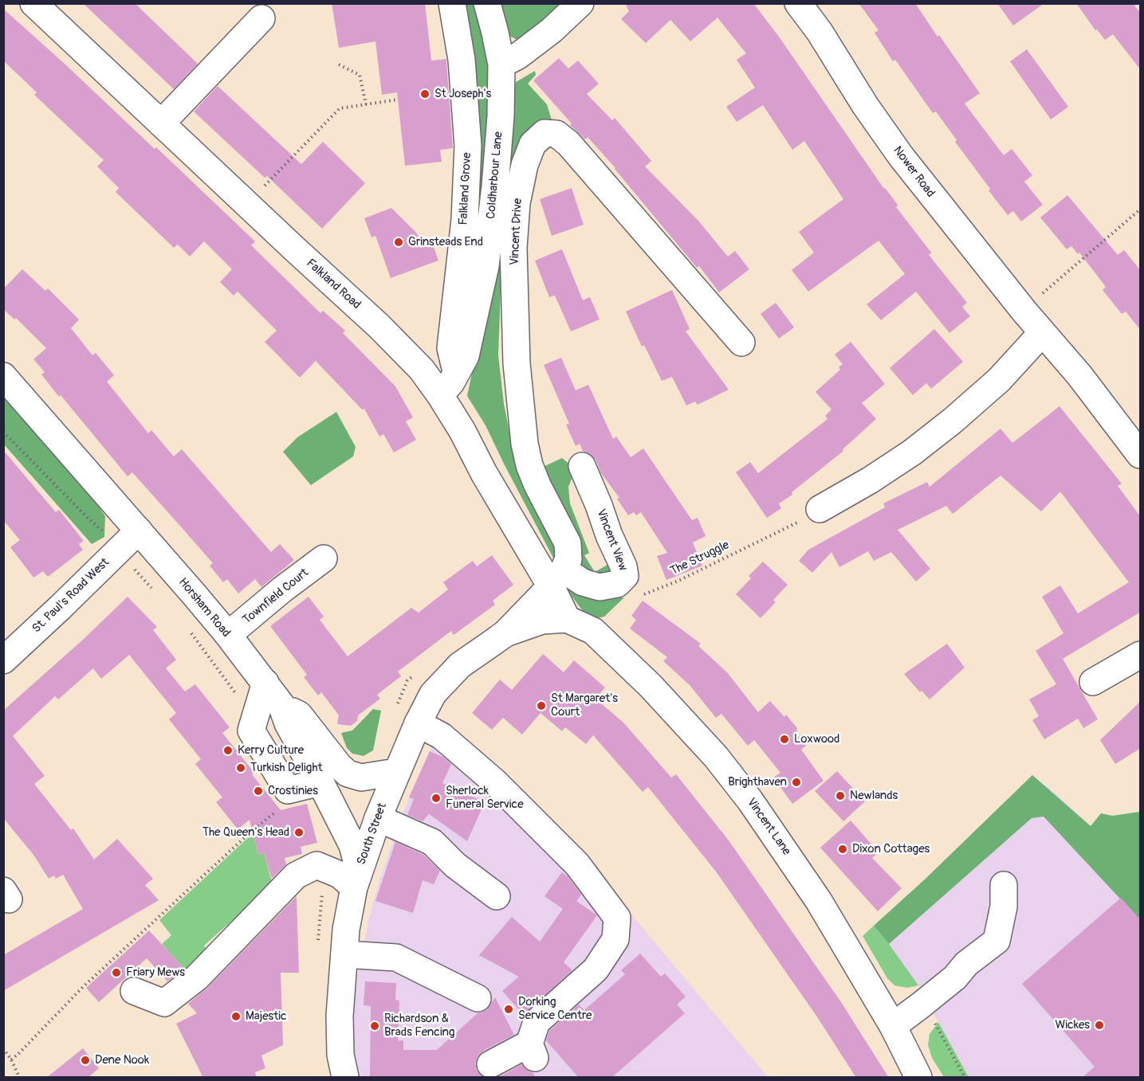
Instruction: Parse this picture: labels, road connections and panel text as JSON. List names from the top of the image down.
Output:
{
  "streets": {
    "street": [
      "Nower Road",
      "Coldharbour Lane",
      "Falkland Grove",
      "Vincent Drive",
      "Falkland Road",
      "Vincent View",
      "St. Paul's Road West",
      "Townfield Court",
      "Horsham Road",
      "Vincent Lane",
      "South Street"
    ],
    "path": ["The Struggle"]
  },
  "crossings": [
    ["Coldharbour Lane", "Falkland Grove"],
    ["Coldharbour Lane", "Falkland Road"],
    ["Vincent Drive", "Falkland Road"],
    ["Vincent Drive", "Vincent View"],
    ["Vincent Drive", "South Street"],
    ["Falkland Road", "Vincent View"],
    ["Falkland Road", "Vincent Lane"],
    ["Falkland Road", "South Street"],
    ["Vincent View", "South Street"],
    ["St. Paul's Road West", "Horsham Road"],
    ["Townfield Court", "Horsham Road"],
    ["Horsham Road", "South Street"],
    ["Vincent Lane", "South Street"]
  ],
  "places": [
    "St Joseph's",
    "Grinsteads End",
    "St Margaret's Court",
    "Loxwood",
    "Kerry Culture",
    "Turkish Delight",
    "Brighthaven",
    "Crostinies",
    "Newlands",
    "Sherlock Funeral Service",
    "The Queen's Head",
    "Dixon Cottages",
    "Friary Mews",
    "Dorking Service Centre",
    "Majestic",
    "Wickes",
    "Richardson & Brads Fencing",
    "Dene Nook"
  ]
}
